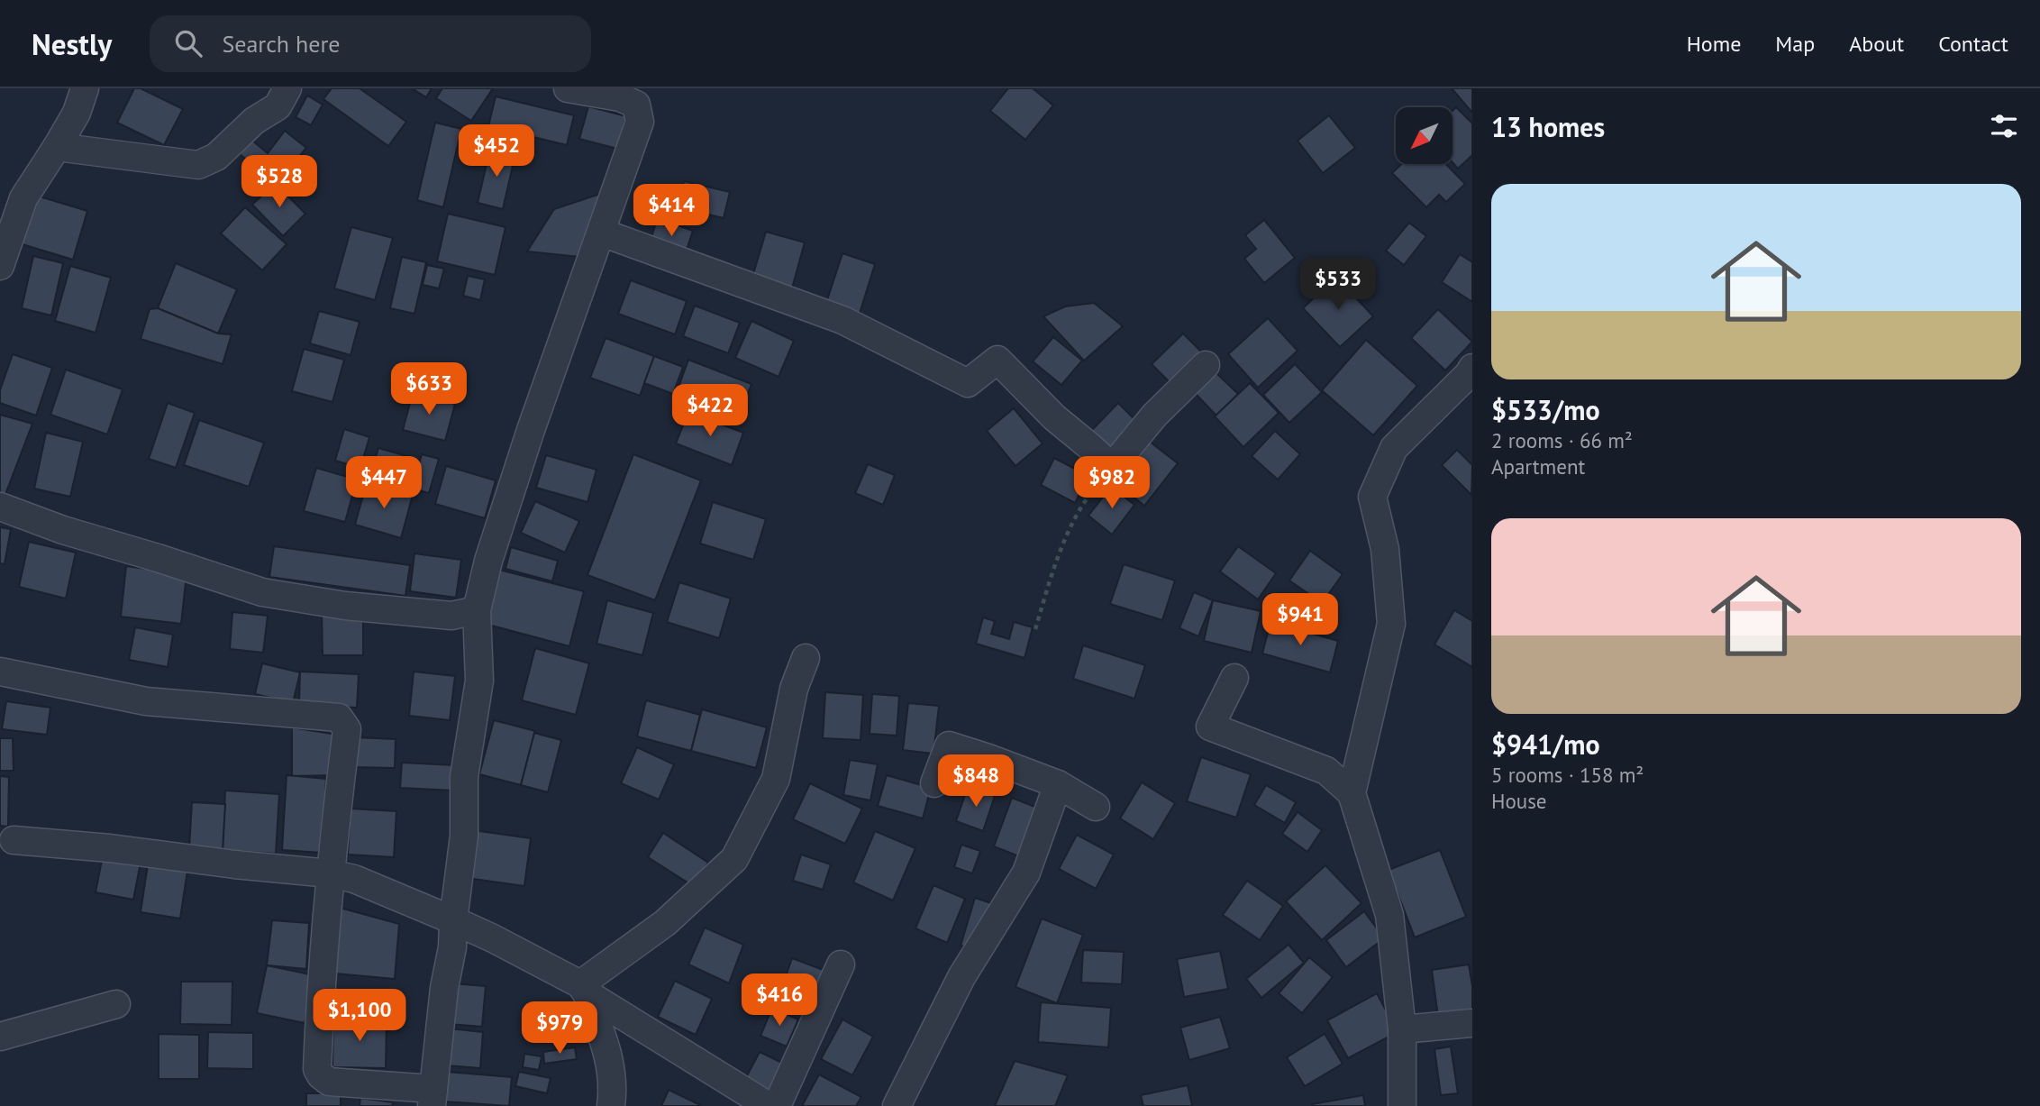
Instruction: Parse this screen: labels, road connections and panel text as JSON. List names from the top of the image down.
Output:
{
  "north": "bottom left",
  "page": {
    "header": "Nestly",
    "search": "Search here",
    "nav": [
      "Home",
      "Map",
      "About",
      "Contact"
    ],
    "heading": "13 homes",
    "price": [
      "$452",
      "$528",
      "$414",
      "$533",
      "$633",
      "$422",
      "$447",
      "$982",
      "$941",
      "$848",
      "$416",
      "$1,100",
      "$979"
    ],
    "list": [
      {
        "name": "$533/mo",
        "note": "2 rooms · 66 m² · Apartment"
      },
      {
        "name": "$941/mo",
        "note": "5 rooms · 158 m² · House"
      }
    ]
  }
}
